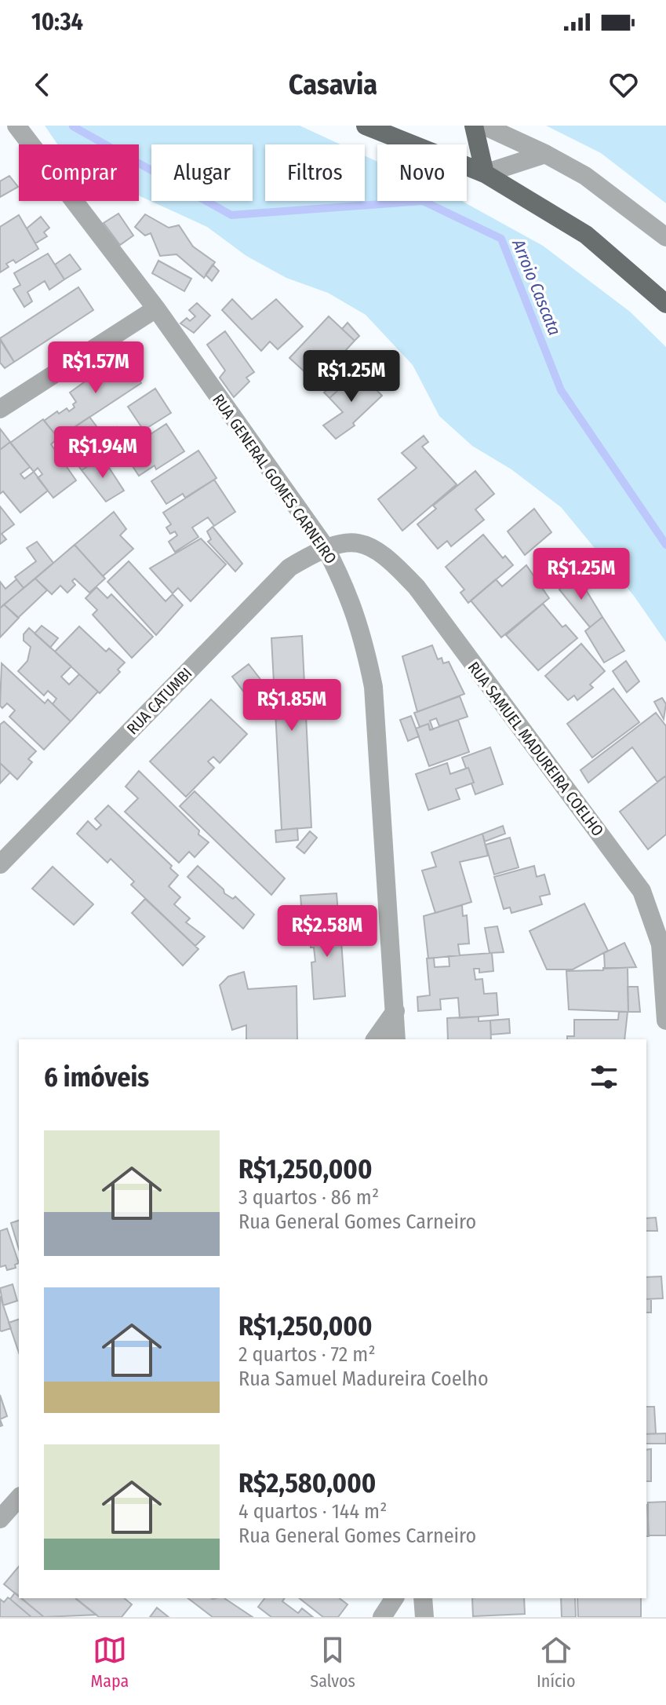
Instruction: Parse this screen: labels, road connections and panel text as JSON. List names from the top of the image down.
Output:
{
  "streets": {
    "street": ["RUA GENERAL GOMES CARNEIRO", "RUA CATUMBI", "RUA SAMUEL MADUREIRA COELHO"]
  },
  "crossings": [
    ["RUA GENERAL GOMES CARNEIRO", "RUA CATUMBI"],
    ["RUA GENERAL GOMES CARNEIRO", "RUA SAMUEL MADUREIRA COELHO"],
    ["RUA CATUMBI", "RUA SAMUEL MADUREIRA COELHO"]
  ],
  "water": ["Arroio Cascata"],
  "page": {
    "status": "10:34",
    "header": "Casavia",
    "chip": [
      "Comprar",
      "Alugar",
      "Filtros",
      "Novo"
    ],
    "price": [
      "R$1.57M",
      "R$1.25M",
      "R$1.94M",
      "R$1.25M",
      "R$1.85M",
      "R$2.58M"
    ],
    "heading": "6 imóveis",
    "list": [
      {
        "name": "R$1,250,000",
        "note": "3 quartos · 86 m² · Rua General Gomes Carneiro"
      },
      {
        "name": "R$1,250,000",
        "note": "2 quartos · 72 m² · Rua Samuel Madureira Coelho"
      },
      {
        "name": "R$2,580,000",
        "note": "4 quartos · 144 m² · Rua General Gomes Carneiro"
      }
    ],
    "tabs": ["Mapa", "Salvos", "Início"]
  }
}
